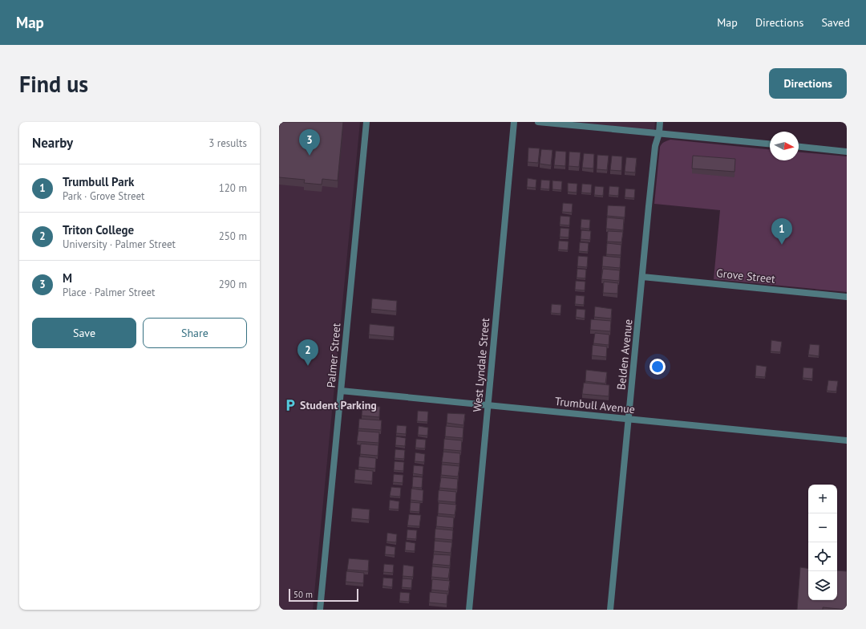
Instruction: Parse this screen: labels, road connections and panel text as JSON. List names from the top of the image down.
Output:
{
  "streets": {
    "street": [
      "Grove Street",
      "Belden Avenue",
      "Palmer Street",
      "West Lyndale Street",
      "Trumbull Avenue"
    ]
  },
  "crossings": [
    ["Grove Street", "Belden Avenue"],
    ["Belden Avenue", "Trumbull Avenue"],
    ["Palmer Street", "Trumbull Avenue"],
    ["West Lyndale Street", "Trumbull Avenue"]
  ],
  "places": {
    "parking": ["Student Parking"]
  },
  "scale_bar": "50 m",
  "north": "right",
  "page": {
    "header": "Map",
    "nav": ["Map", "Directions", "Saved"],
    "buttons": [
      "Directions",
      ["Save", "Share"]
    ],
    "title": "Find us",
    "heading": ["Nearby", "3 results"],
    "pins": ["3", "1", "2"],
    "list": [
      {
        "mark": "1",
        "name": "Trumbull Park",
        "note": "Park · Grove Street",
        "value": "120 m"
      },
      {
        "mark": "2",
        "name": "Triton College",
        "note": "University · Palmer Street",
        "value": "250 m"
      },
      {
        "mark": "3",
        "name": "M",
        "note": "Place · Palmer Street",
        "value": "290 m"
      }
    ],
    "map_buttons": ["+", "−"],
    "scale": "50 m"
  }
}
